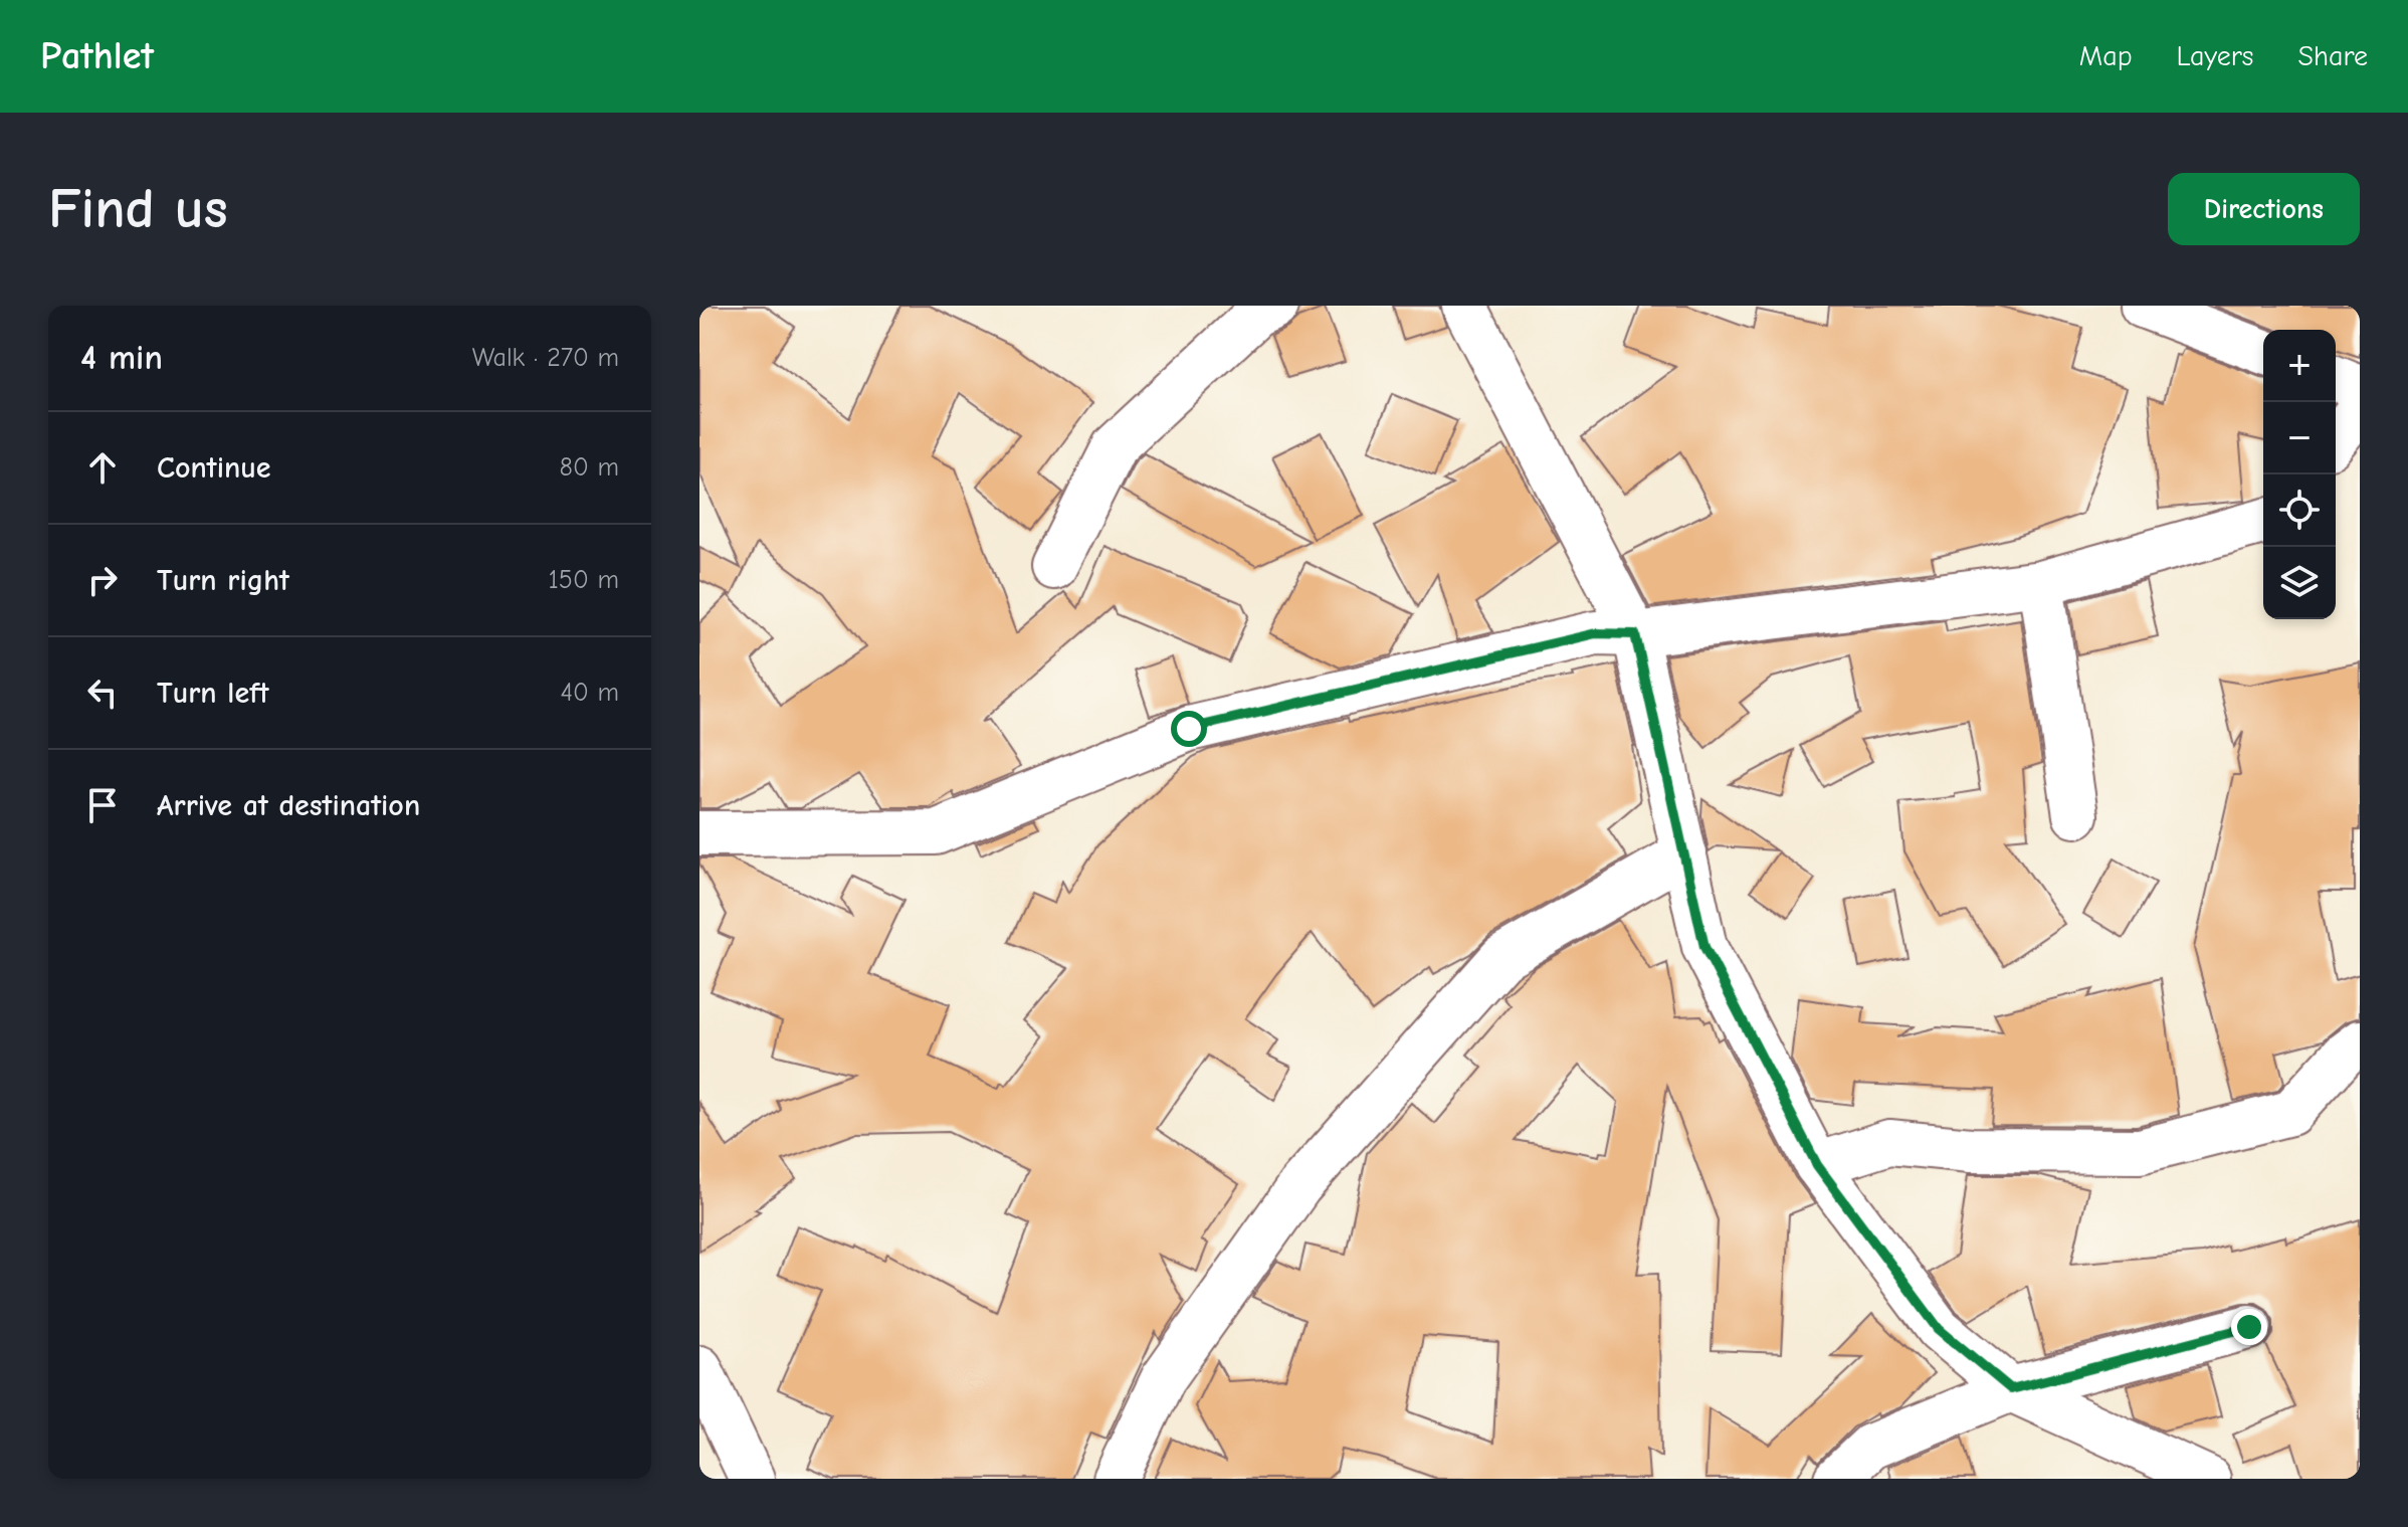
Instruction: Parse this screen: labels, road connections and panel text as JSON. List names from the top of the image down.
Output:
{
  "page": {
    "header": "Pathlet",
    "nav": ["Map", "Layers", "Share"],
    "buttons": "Directions",
    "title": "Find us",
    "heading": ["4 min", "Walk · 270 m"],
    "map_buttons": ["+", "−"],
    "list": [
      ["Continue", "80 m"],
      ["Turn right", "150 m"],
      ["Turn left", "40 m"],
      "Arrive at destination"
    ]
  }
}
